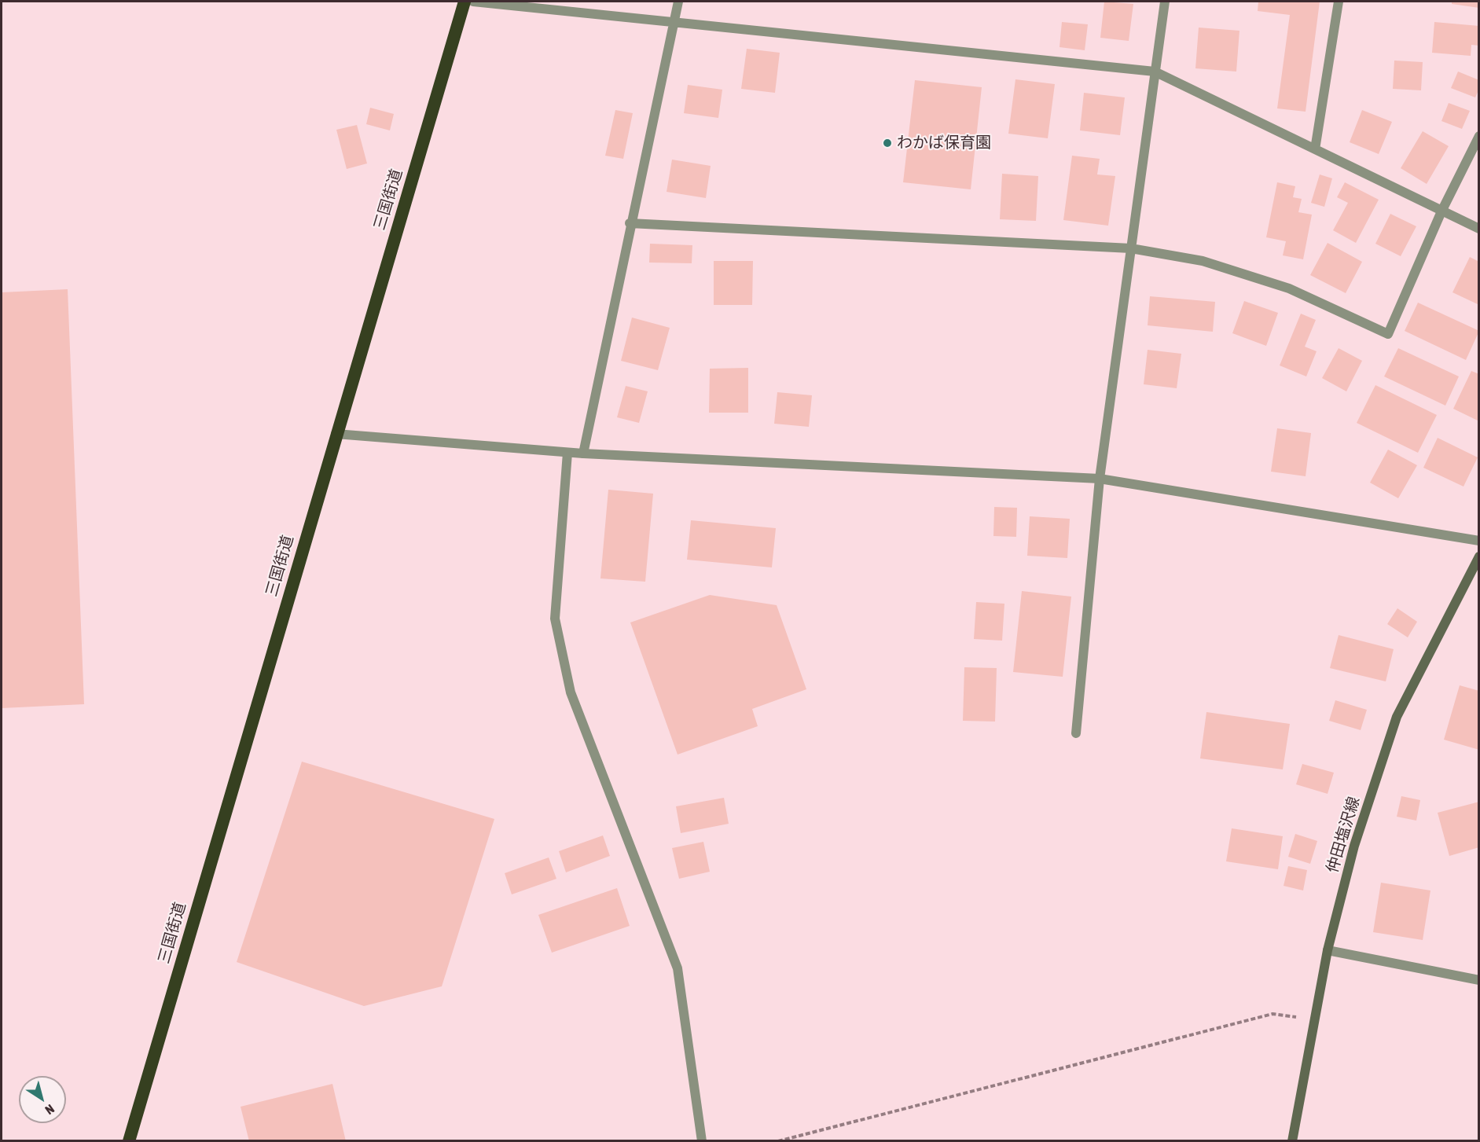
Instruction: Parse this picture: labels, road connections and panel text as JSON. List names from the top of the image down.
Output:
{
  "streets": {
    "highway": ["三国街道"],
    "main road": ["仲田塩沢線"]
  },
  "places": ["わかば保育園"],
  "north": "bottom right"
}
